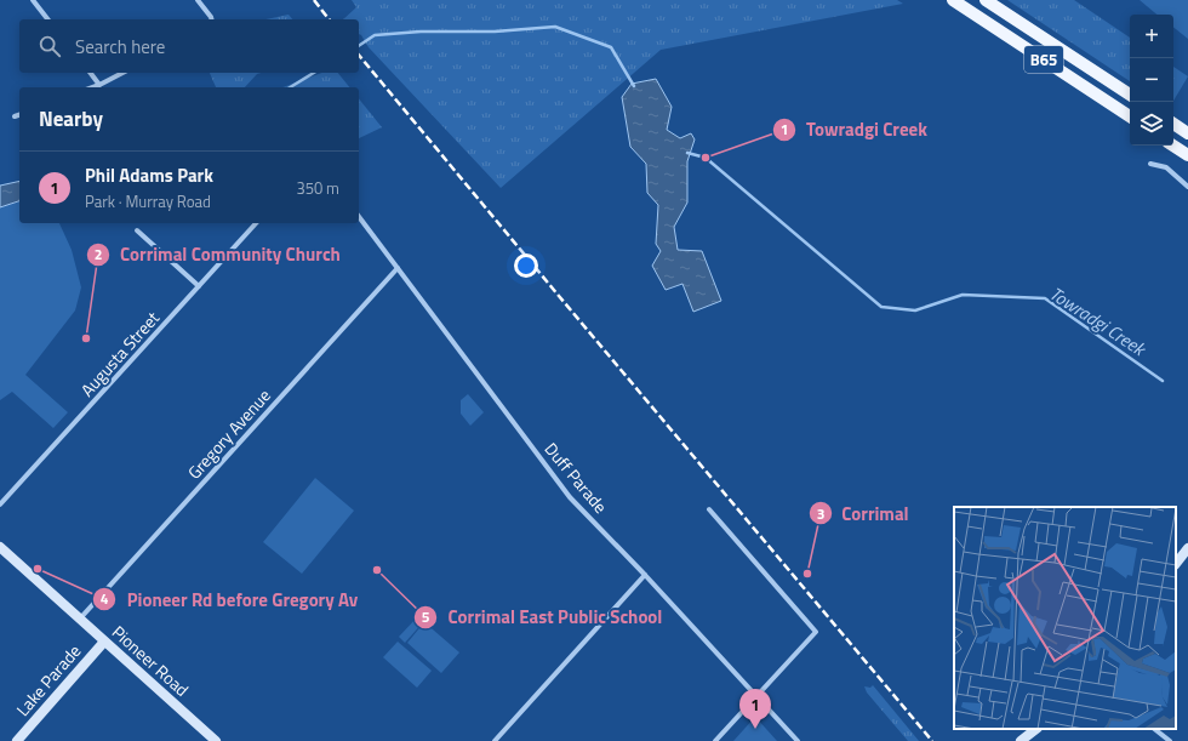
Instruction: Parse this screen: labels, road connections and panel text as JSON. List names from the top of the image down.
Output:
{
  "streets": {
    "main road": ["B65", "Pioneer Road", "Lake Parade"],
    "street": ["Augusta Street", "Gregory Avenue", "Duff Parade"]
  },
  "crossings": [
    ["Gregory Avenue", "Duff Parade"],
    ["Gregory Avenue", "Pioneer Road"],
    ["Pioneer Road", "Lake Parade"]
  ],
  "water": ["Towradgi Creek"],
  "places": [
    "Towradgi Creek",
    "Corrimal Community Church",
    "Pioneer Rd before Gregory Av",
    "Corrimal East Public School",
    "Corrimal"
  ],
  "page": {
    "map_buttons": ["+", "−"],
    "search": "Search here",
    "heading": "Nearby",
    "list": [
      {
        "mark": "1",
        "name": "Phil Adams Park",
        "note": "Park · Murray Road",
        "value": "350 m"
      }
    ],
    "pins": "1"
  }
}
